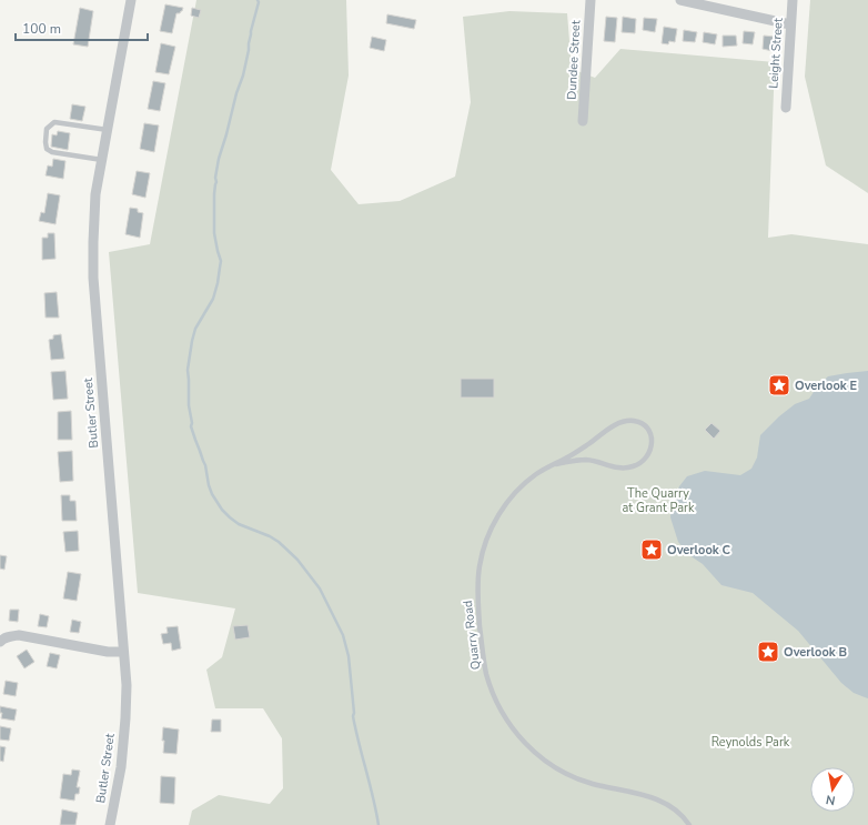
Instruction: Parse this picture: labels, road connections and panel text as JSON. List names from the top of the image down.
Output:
{
  "streets": {
    "street": ["Leight Street", "Dundee Street", "Butler Street"],
    "lane": ["Quarry Road"]
  },
  "parks": ["The Quarry at Grant Park", "Reynolds Park"],
  "places": {
    "place": ["Overlook E", "Overlook C", "Overlook B"]
  },
  "scale_bar": "100 m",
  "north": "bottom"
}
